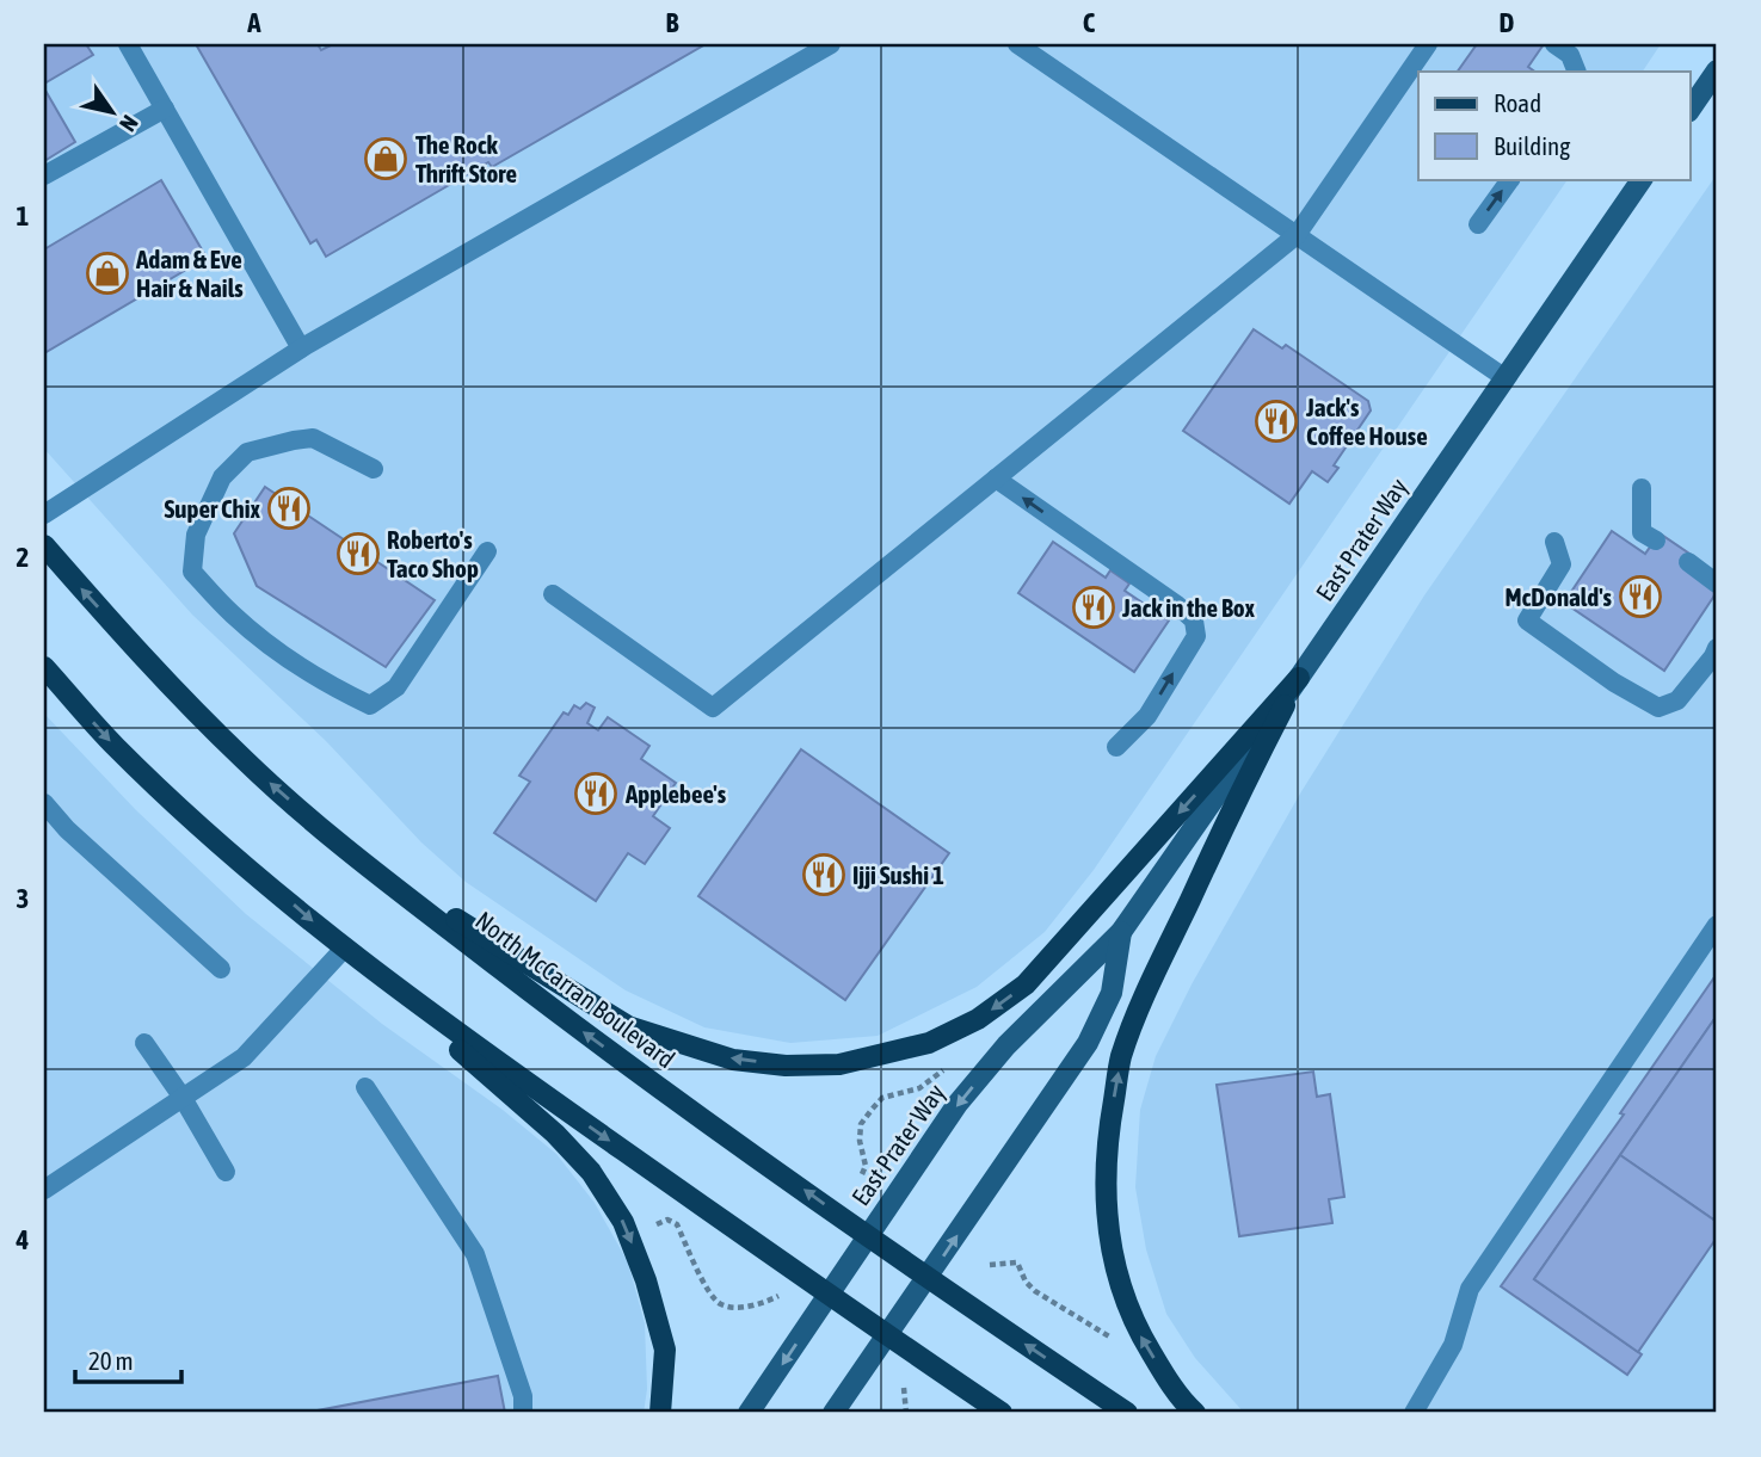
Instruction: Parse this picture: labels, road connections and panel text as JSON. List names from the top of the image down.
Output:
{
  "streets": {
    "main road": ["East Prater Way", "North McCarran Boulevard"]
  },
  "crossings": [
    ["East Prater Way", "North McCarran Boulevard"]
  ],
  "places": {
    "shop": ["The Rock Thrift Store", "Adam & Eve Hair & Nails"],
    "restaurant": [
      "Jack's Coffee House",
      "Super Chix",
      "Roberto's Taco Shop",
      "McDonald's",
      "Jack in the Box",
      "Applebee's",
      "Ijji Sushi 1"
    ]
  },
  "legend": ["Road", "Building"],
  "scale_bar": "20 m",
  "north": "bottom right",
  "grid": {
    "columns": [
      "A",
      "B",
      "C",
      "D"
    ],
    "rows": [
      "1",
      "2",
      "3",
      "4"
    ]
  }
}
